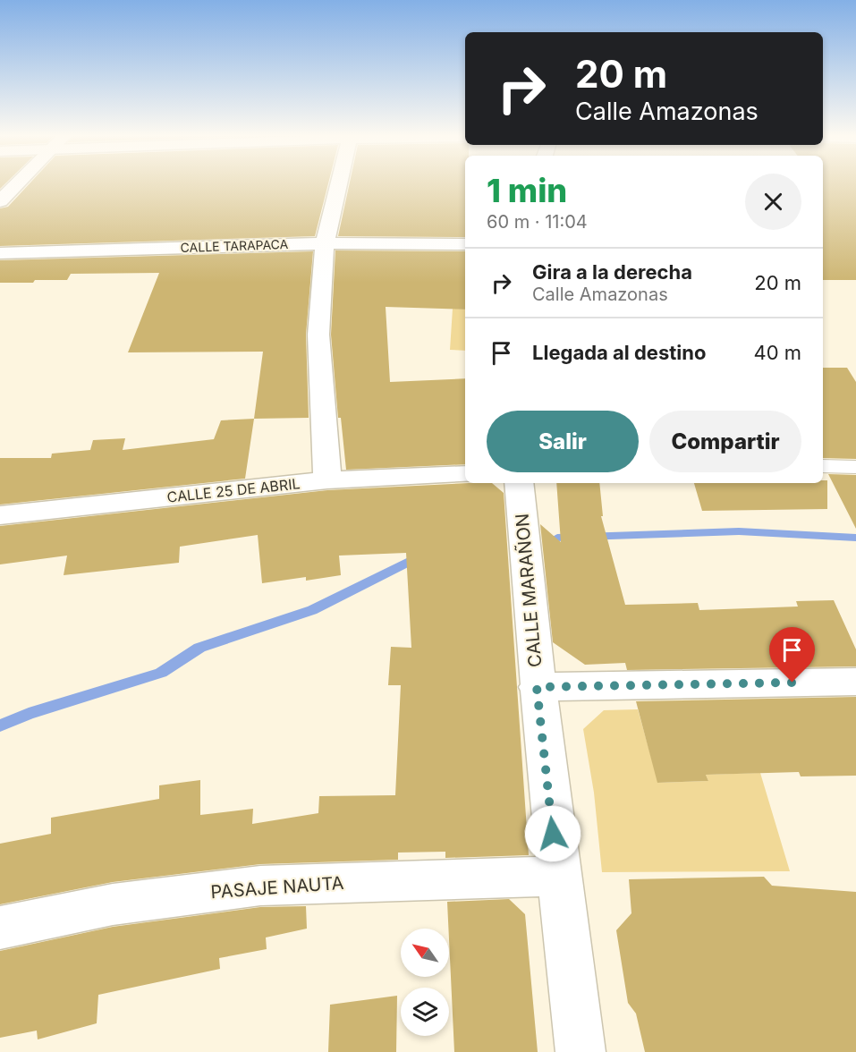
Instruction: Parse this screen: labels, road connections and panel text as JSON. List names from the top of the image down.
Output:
{
  "streets": {
    "street": [
      "CALLE TARAPACA",
      "CALLE 25 DE ABRIL",
      "CALLE MARAÑON",
      "PASAJE NAUTA"
    ]
  },
  "crossings": [
    ["CALLE MARAÑON", "PASAJE NAUTA"]
  ],
  "north": "top left",
  "page": {
    "turn": ["20 m", "Calle Amazonas"],
    "heading": ["1 min", "60 m · 11:04"],
    "list": [
      {
        "name": "Gira a la derecha",
        "note": "Calle Amazonas",
        "value": "20 m"
      },
      {
        "name": "Llegada al destino",
        "value": "40 m"
      }
    ],
    "buttons": ["Salir", "Compartir"]
  }
}
